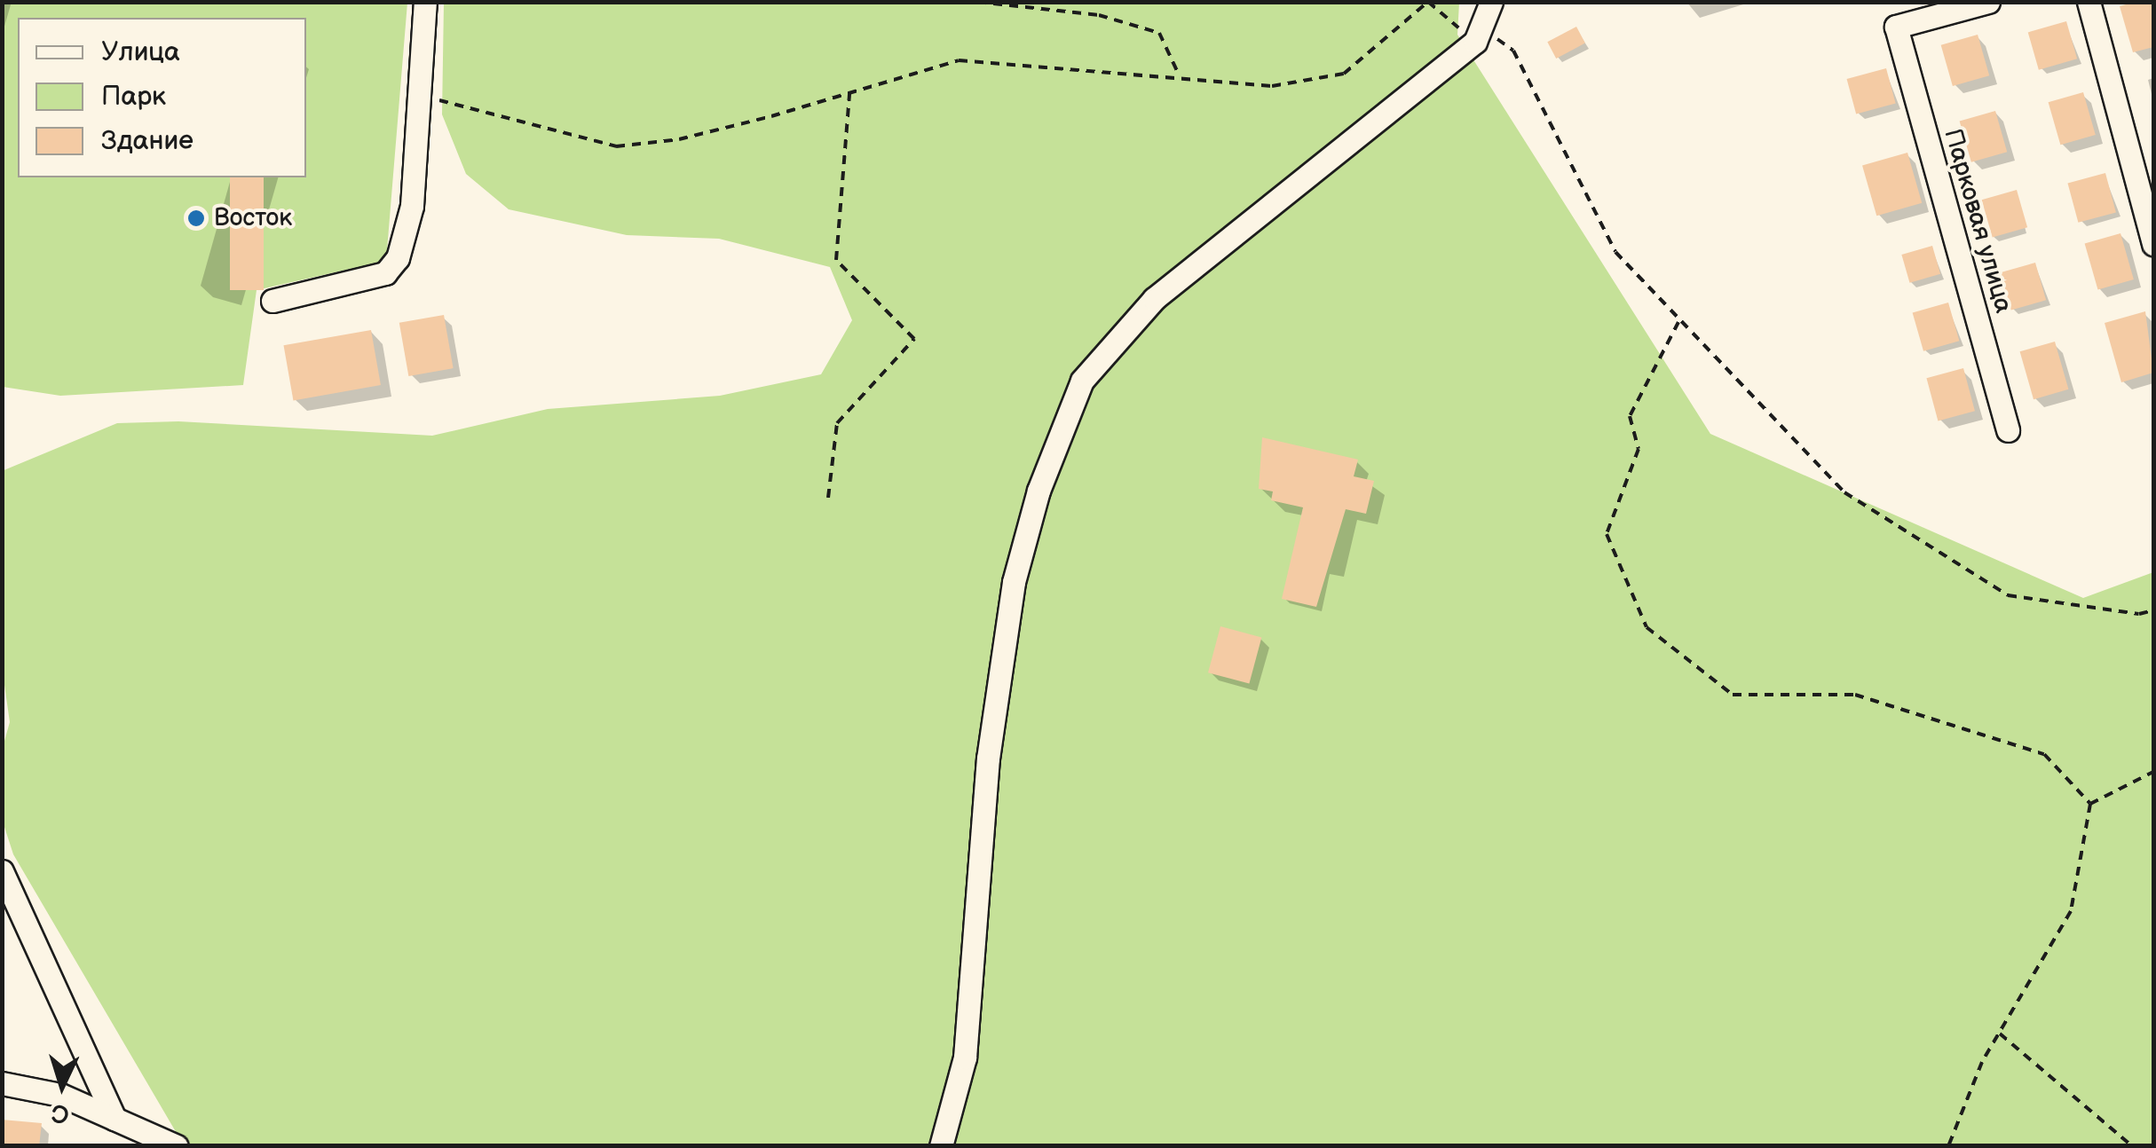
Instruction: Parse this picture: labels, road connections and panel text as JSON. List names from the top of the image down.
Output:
{
  "streets": {
    "street": ["Парковая улица"]
  },
  "places": ["Восток"],
  "legend": ["Улица", "Парк", "Здание"],
  "north": "bottom"
}
